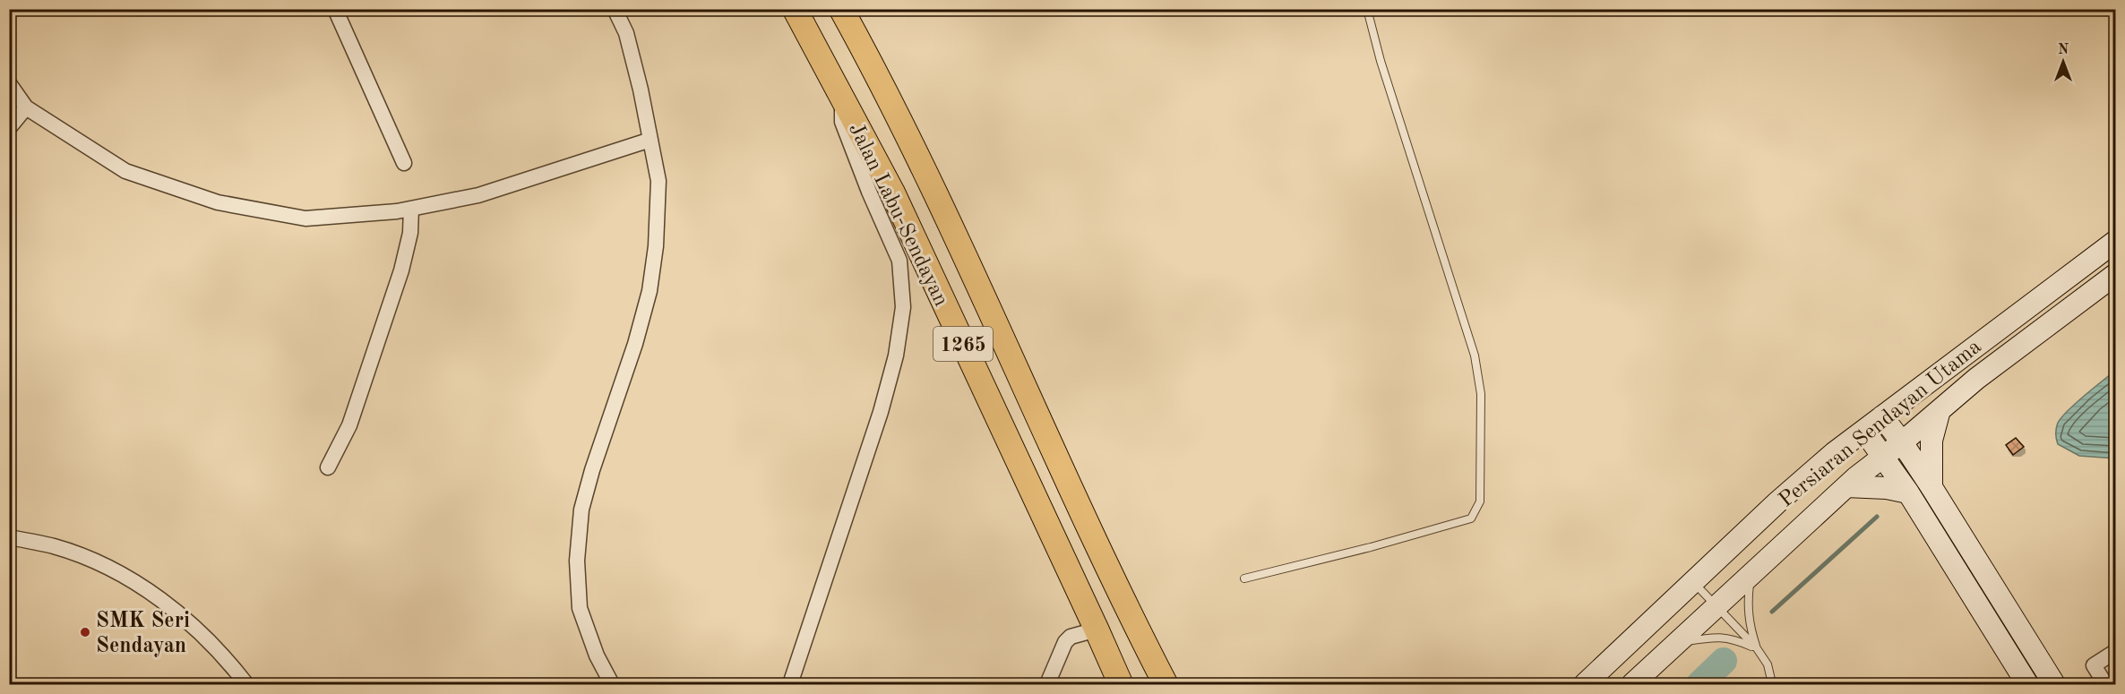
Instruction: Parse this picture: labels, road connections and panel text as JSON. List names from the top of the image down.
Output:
{
  "streets": {
    "main road": ["Jalan Labu-Sendayan", "1265", "Persiaran Sendayan Utama"]
  },
  "places": ["SMK Seri Sendayan"],
  "north": "top"
}
